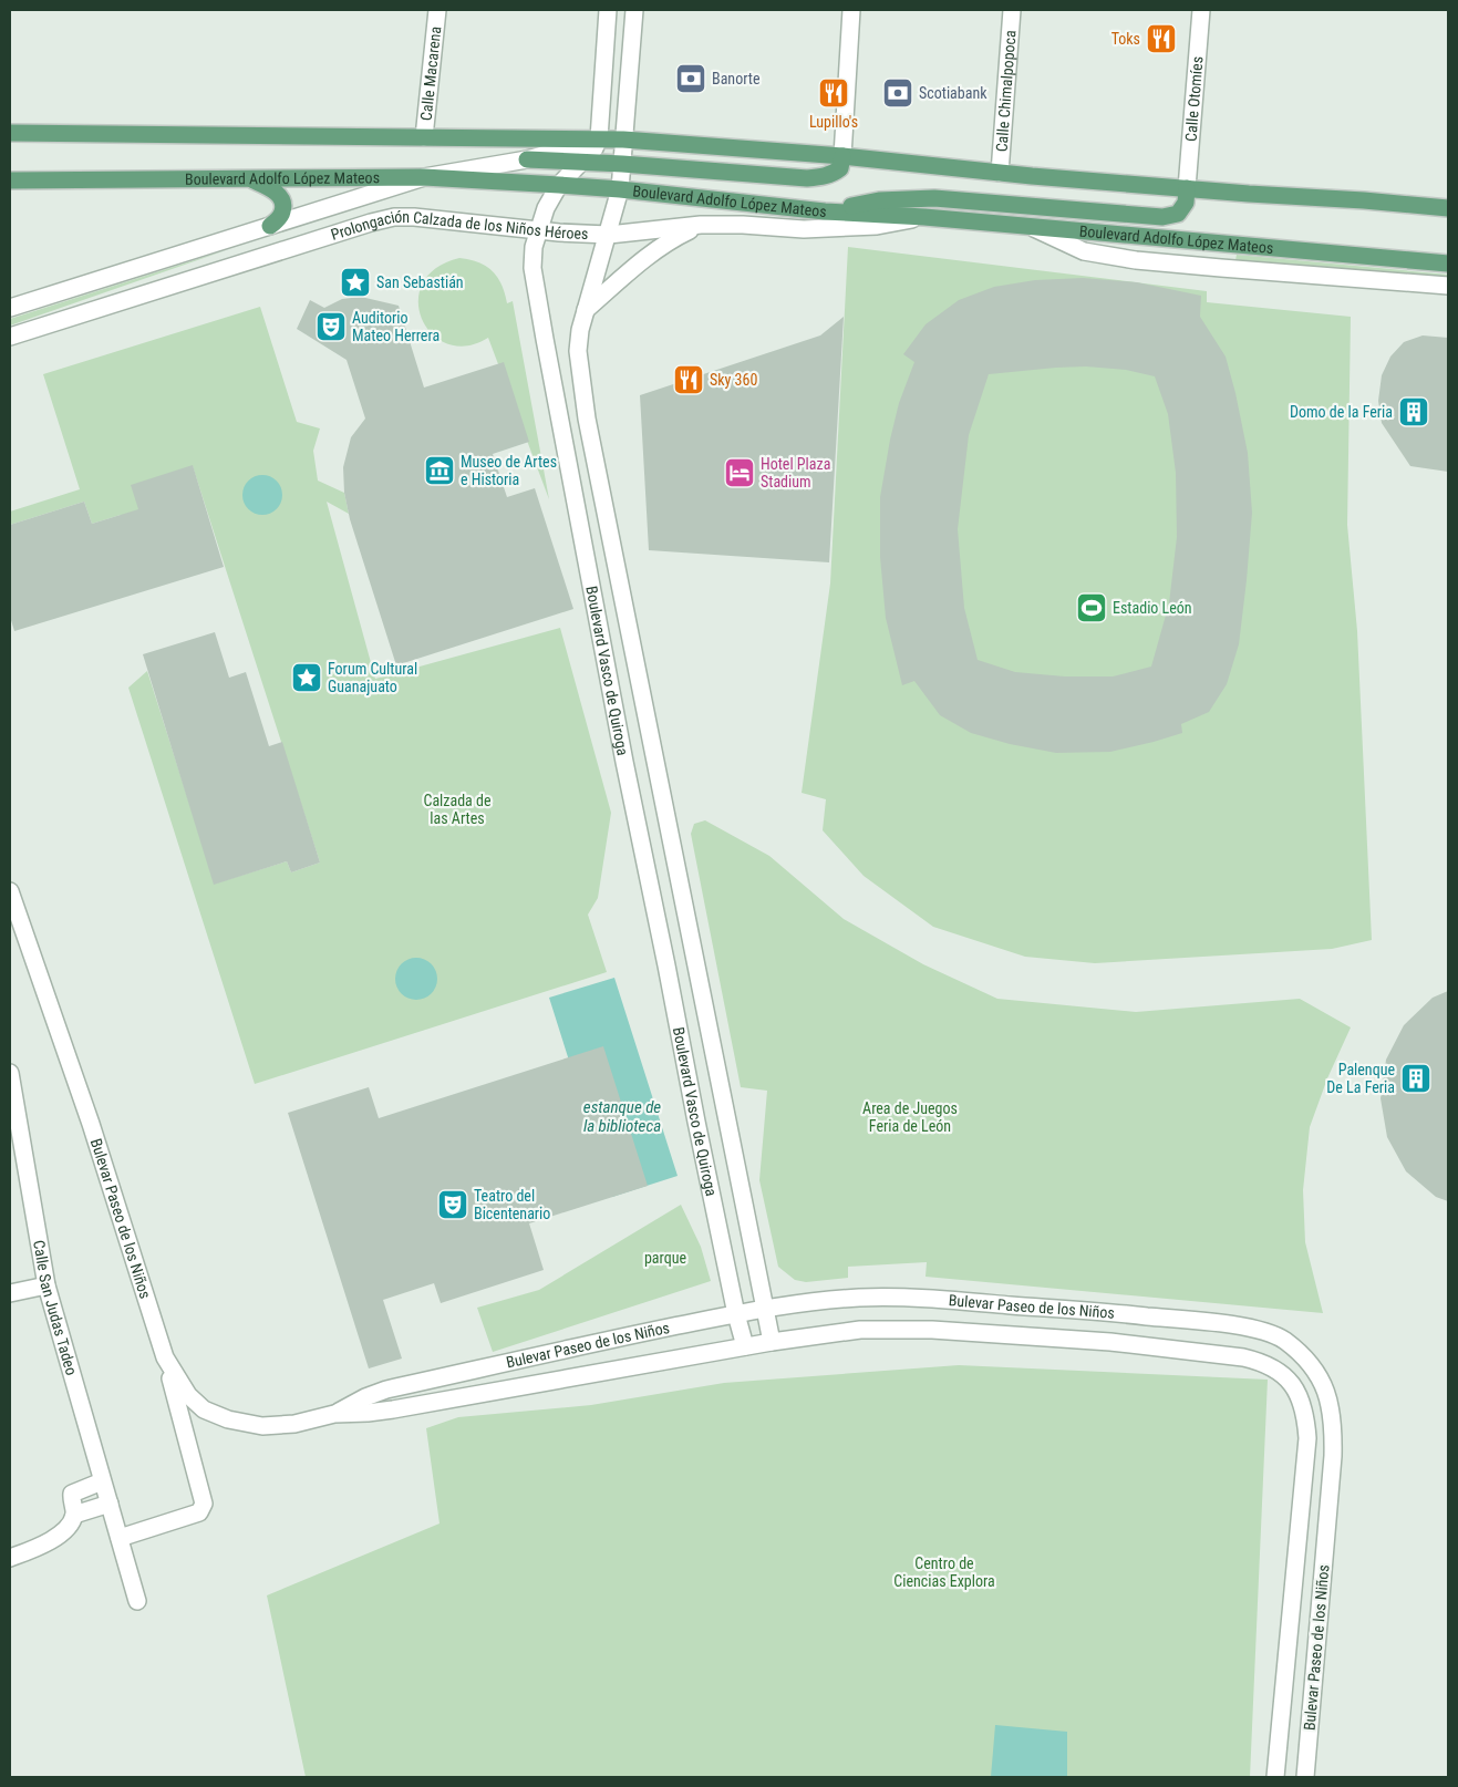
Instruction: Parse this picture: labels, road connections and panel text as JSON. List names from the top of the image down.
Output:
{
  "streets": {
    "main road": ["Boulevard Adolfo López Mateos"],
    "street": [
      "Calle Macarena",
      "Calle Chimalpopoca",
      "Calle Otomíes",
      "Prolongación Calzada de los Niños Héroes",
      "Boulevard Vasco de Quiroga",
      "Bulevar Paseo de los Niños",
      "Calle San Judas Tadeo"
    ]
  },
  "crossings": [
    ["Boulevard Adolfo López Mateos", "Prolongación Calzada de los Niños Héroes"],
    ["Boulevard Adolfo López Mateos", "Boulevard Vasco de Quiroga"],
    ["Prolongación Calzada de los Niños Héroes", "Boulevard Vasco de Quiroga"],
    ["Boulevard Vasco de Quiroga", "Bulevar Paseo de los Niños"]
  ],
  "water": ["estanque de la biblioteca"],
  "parks": [
    "Calzada de las Artes",
    "Area de Juegos Feria de León",
    "parque",
    "Centro de Ciencias Explora"
  ],
  "places": {
    "restaurant": ["Toks", "Lupillo's", "Sky 360"],
    "bank": ["Banorte", "Scotiabank"],
    "place": ["San Sebastián", "Forum Cultural Guanajuato"],
    "theatre": ["Auditorio Mateo Herrera", "Teatro del Bicentenario"],
    "building": ["Domo de la Feria", "Palenque De La Feria"],
    "museum": ["Museo de Artes e Historia"],
    "hotel": ["Hotel Plaza Stadium"],
    "sports": ["Estadio León"]
  }
}
